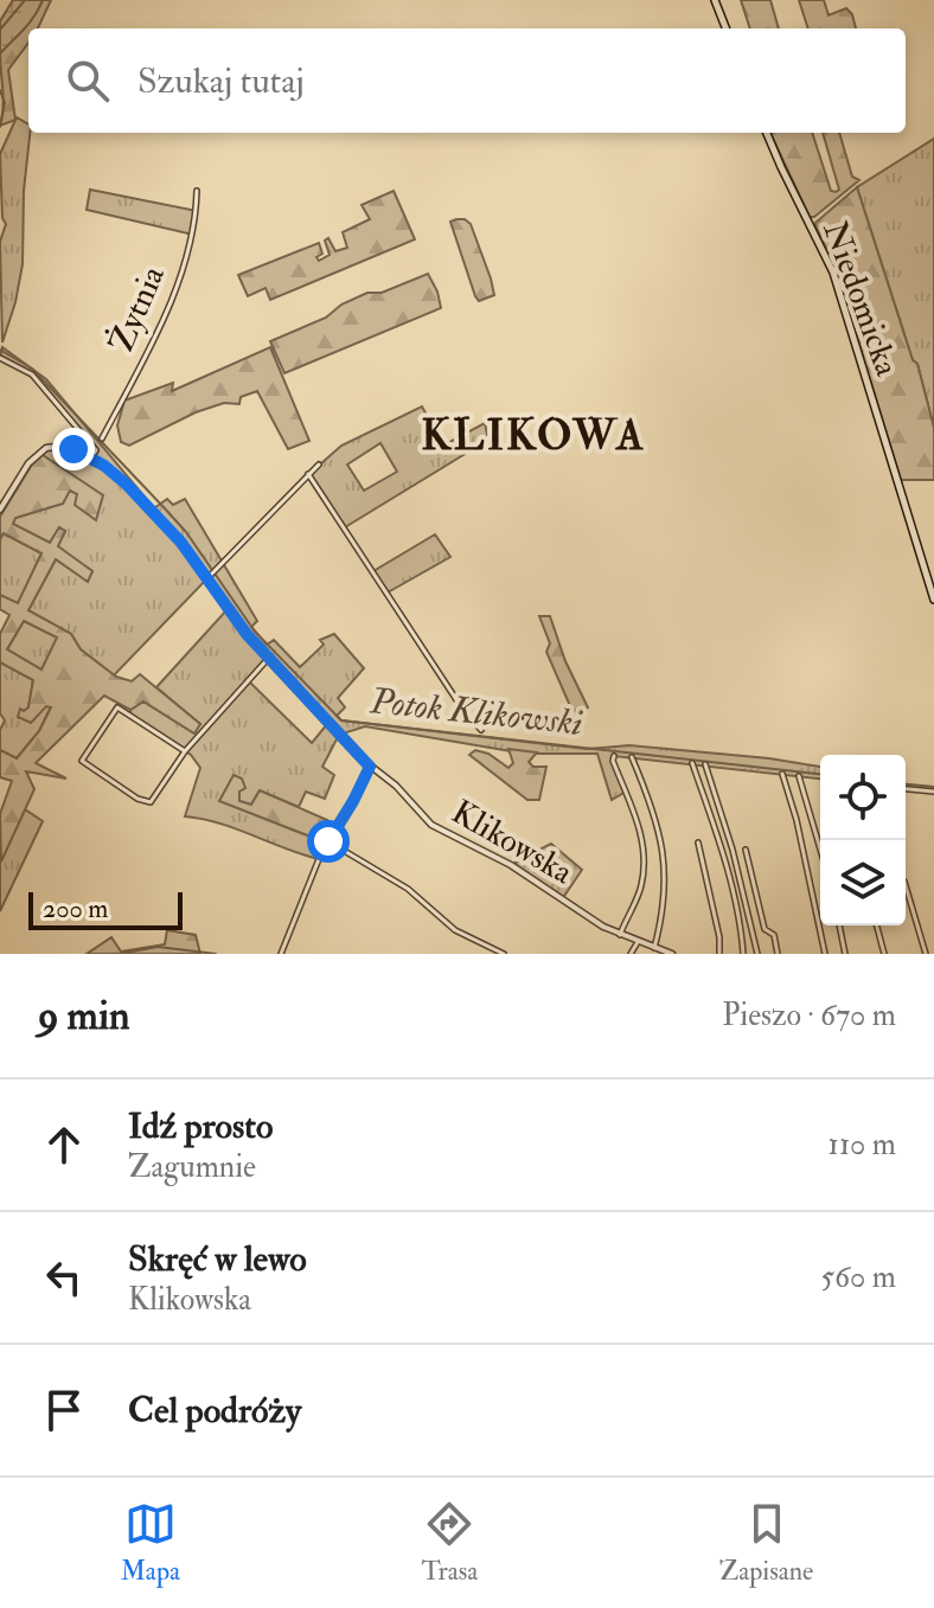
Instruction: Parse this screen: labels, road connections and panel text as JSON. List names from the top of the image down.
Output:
{
  "streets": {
    "main road": ["Niedomicka"],
    "street": ["Żytnia", "Klikowska"]
  },
  "districts": ["KLIKOWA"],
  "water": ["Potok Klikowski"],
  "scale_bar": "200 m",
  "page": {
    "search": "Szukaj tutaj",
    "scale": "200 m",
    "heading": ["9 min", "Pieszo · 670 m"],
    "list": [
      ["Idź prosto", "Zagumnie", "110 m"],
      ["Skręć w lewo", "Klikowska", "560 m"],
      "Cel podróży"
    ],
    "nav": ["Mapa", "Trasa", "Zapisane"]
  }
}
